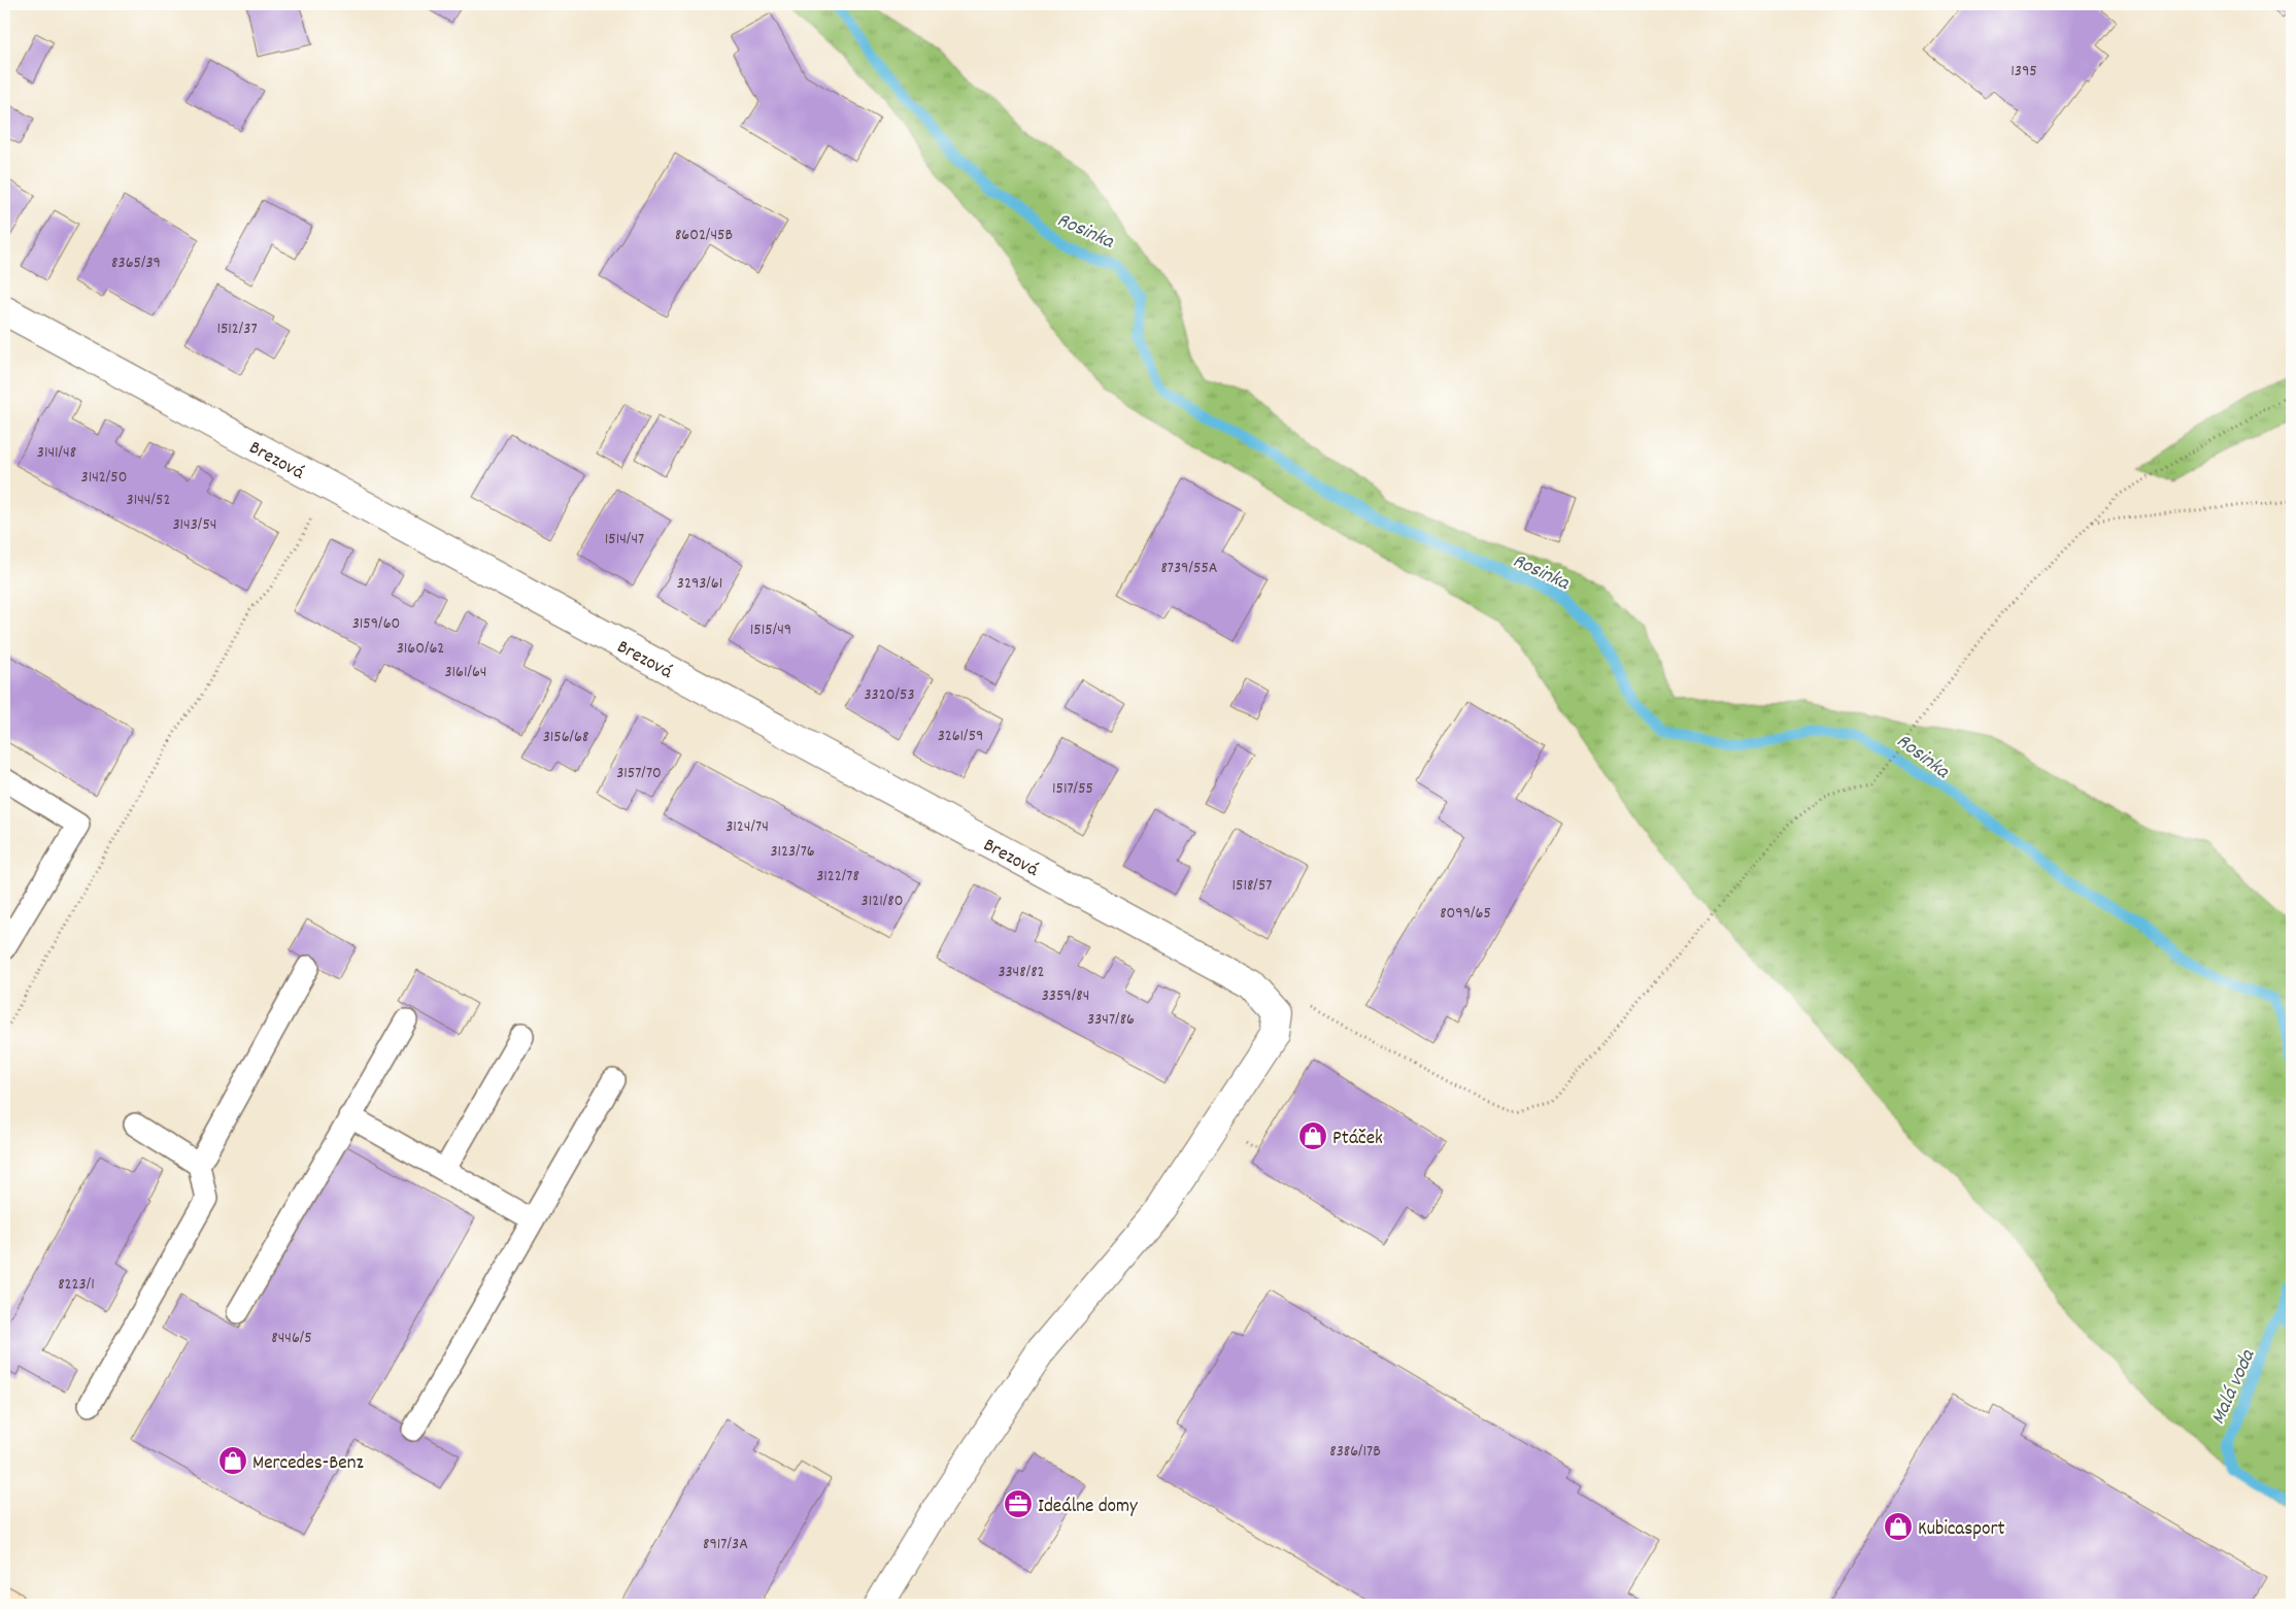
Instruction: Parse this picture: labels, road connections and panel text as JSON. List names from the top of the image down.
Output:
{
  "streets": {
    "street": ["Brezová"]
  },
  "water": ["Rosinka", "Malá voda"],
  "places": {
    "shop": ["Ptáček", "Mercedes-Benz", "Kubicasport"],
    "office": ["Ideálne domy"]
  },
  "house_numbers": [
    "1395",
    "8602/45B",
    "8365/39",
    "1512/37",
    "3141/48",
    "3142/50",
    "3144/52",
    "3143/54",
    "1514/47",
    "8739/55A",
    "3293/61",
    "3159/60",
    "1515/49",
    "3160/62",
    "3161/64",
    "3320/53",
    "3261/59",
    "3156/68",
    "3157/70",
    "1517/55",
    "3124/74",
    "3123/76",
    "3122/78",
    "1518/57",
    "3121/80",
    "8099/65",
    "3348/82",
    "3359/84",
    "3347/86",
    "8223/1",
    "8446/5",
    "8386/17B",
    "8917/3A"
  ]
}
